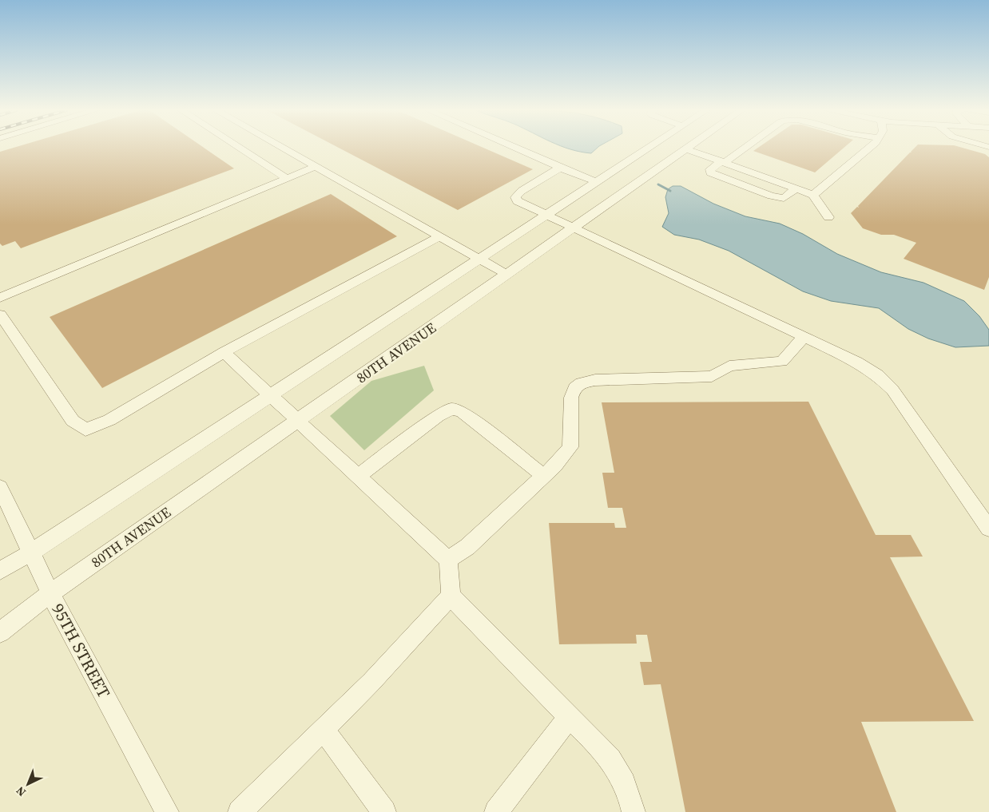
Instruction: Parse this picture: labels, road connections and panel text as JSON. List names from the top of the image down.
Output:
{
  "streets": {
    "street": ["80TH AVENUE", "95TH STREET"]
  },
  "crossings": [
    ["80TH AVENUE", "95TH STREET"]
  ],
  "north": "bottom left"
}
